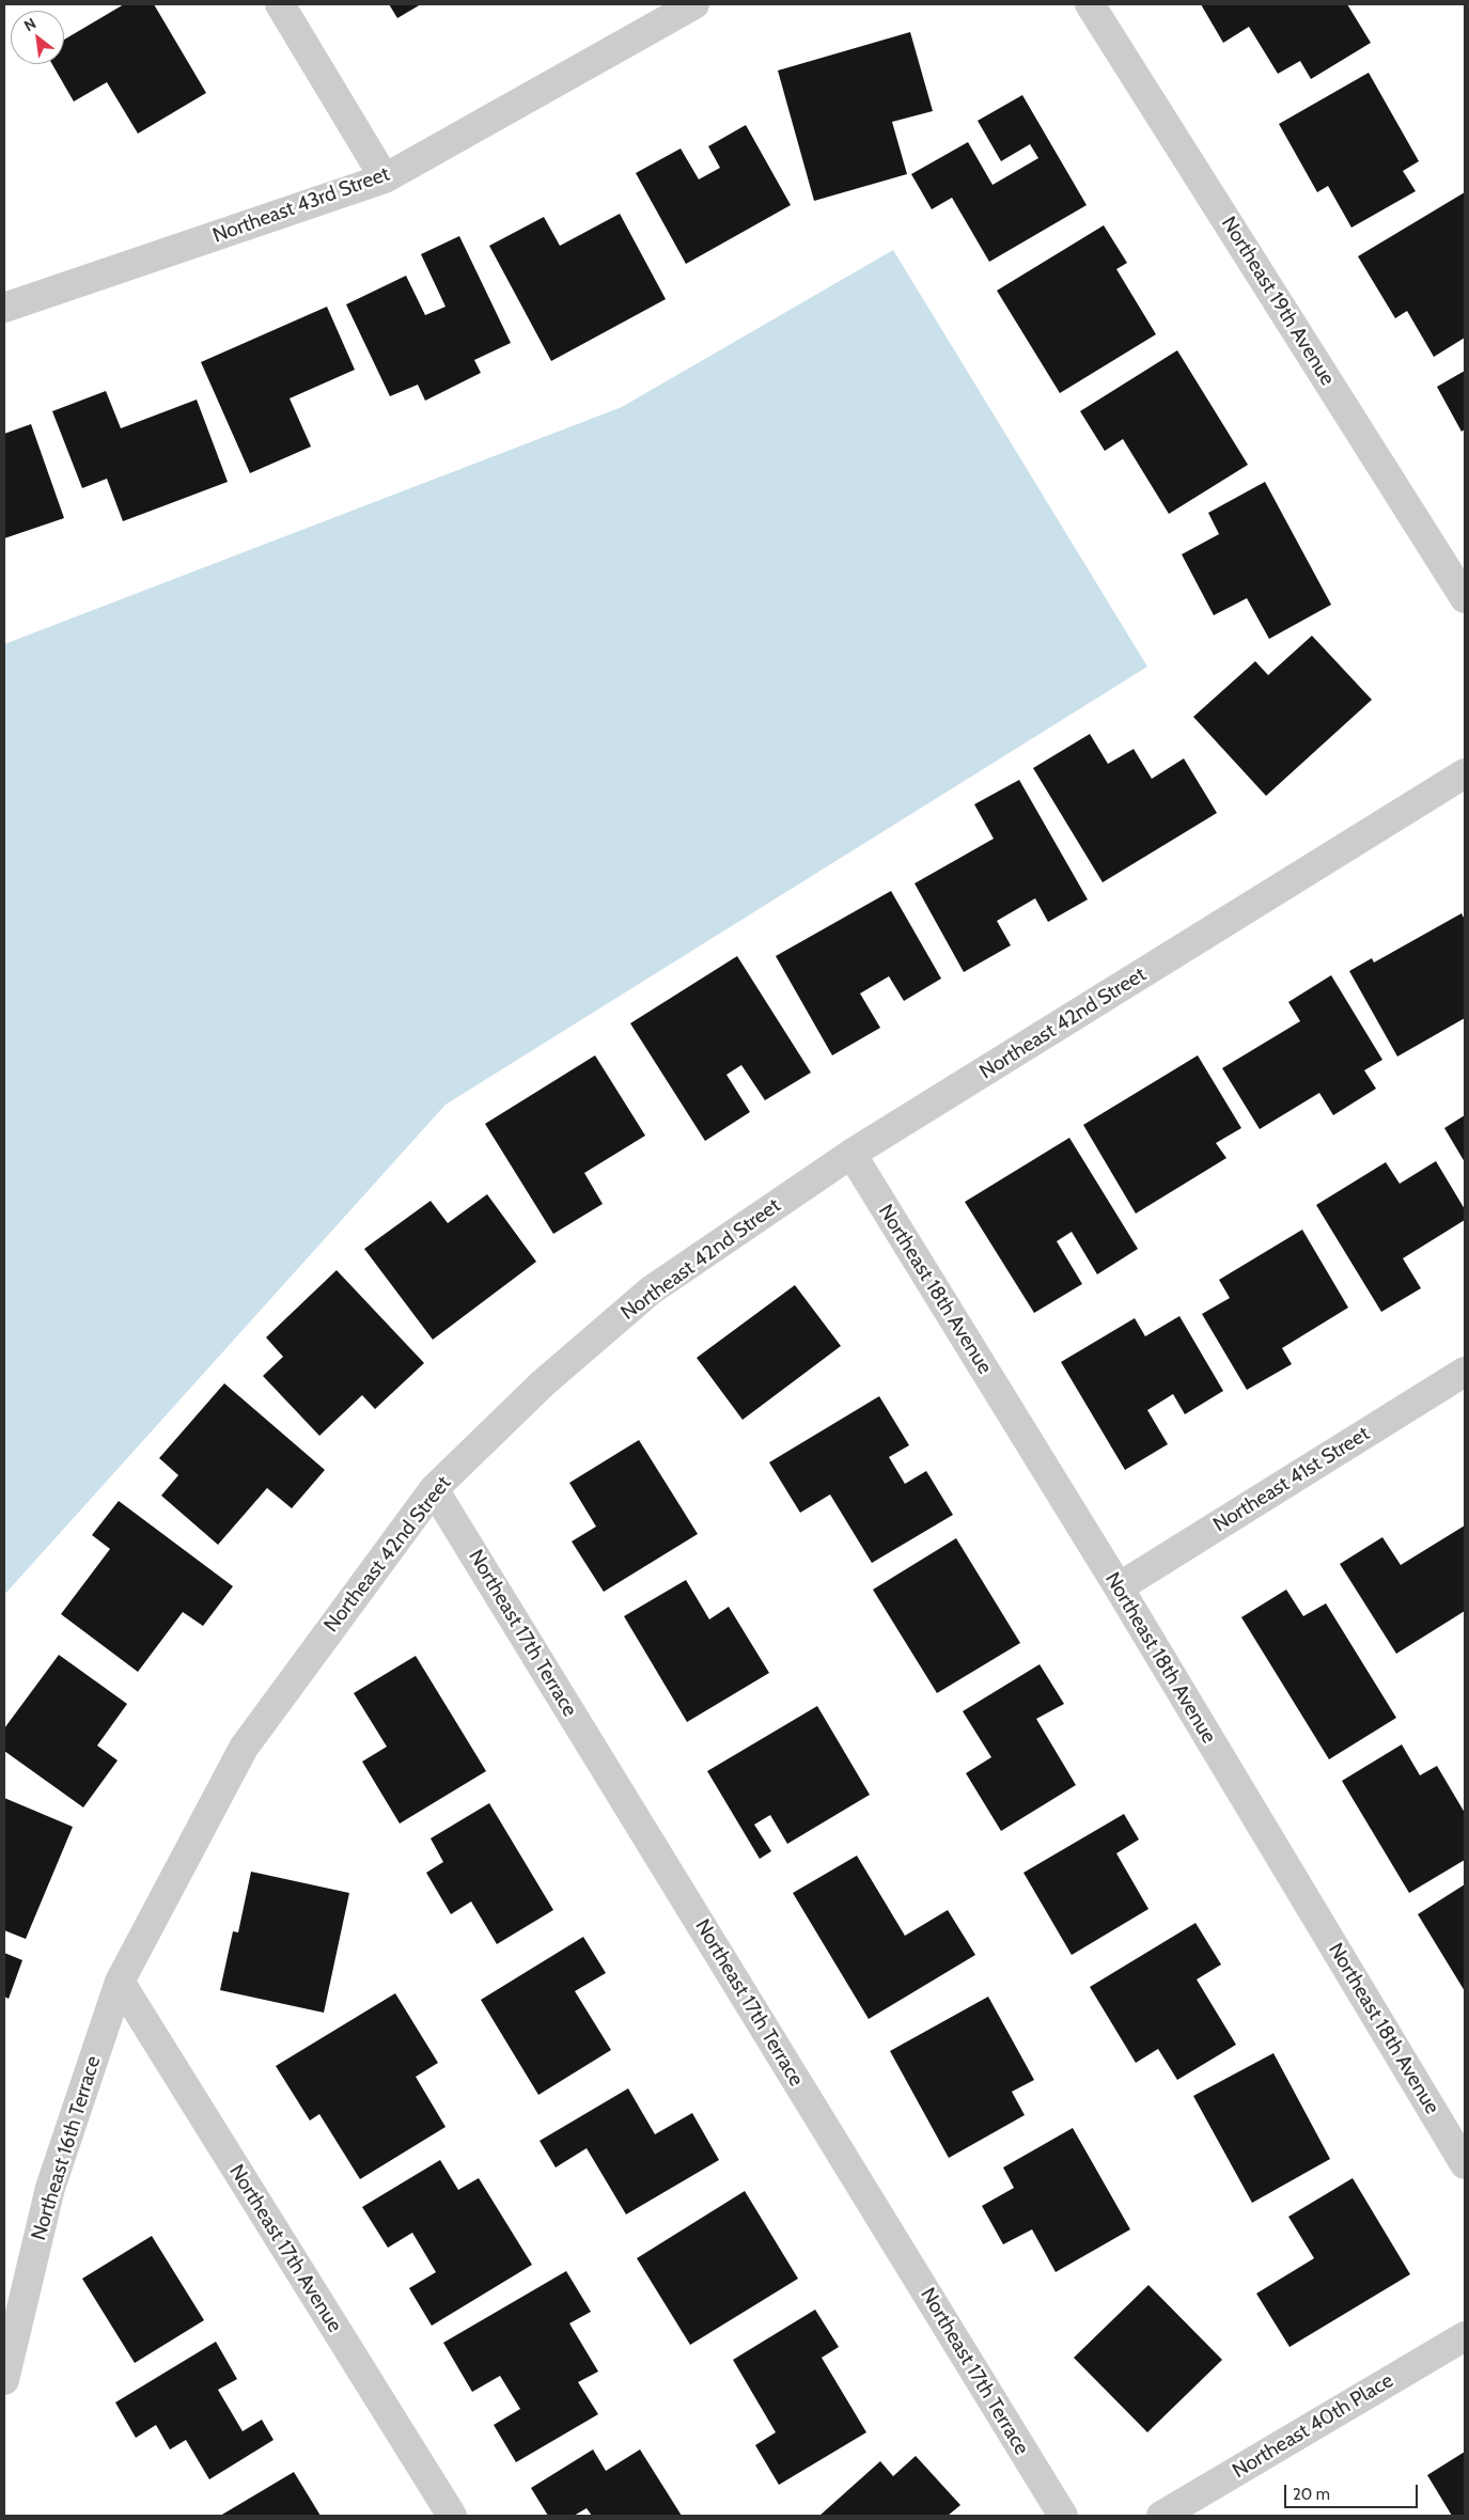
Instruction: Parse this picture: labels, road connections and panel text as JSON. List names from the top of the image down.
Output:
{
  "streets": {
    "street": [
      "Northeast 43rd Street",
      "Northeast 19th Avenue",
      "Northeast 42nd Street",
      "Northeast 18th Avenue",
      "Northeast 41st Street",
      "Northeast 17th Terrace",
      "Northeast 16th Terrace",
      "Northeast 17th Avenue",
      "Northeast 40th Place"
    ]
  },
  "crossings": [
    ["Northeast 42nd Street", "Northeast 18th Avenue"],
    ["Northeast 42nd Street", "Northeast 17th Terrace"],
    ["Northeast 42nd Street", "Northeast 16th Terrace"],
    ["Northeast 42nd Street", "Northeast 17th Avenue"],
    ["Northeast 18th Avenue", "Northeast 41st Street"],
    ["Northeast 16th Terrace", "Northeast 17th Avenue"]
  ],
  "scale_bar": "20 m",
  "north": "top left"
}
